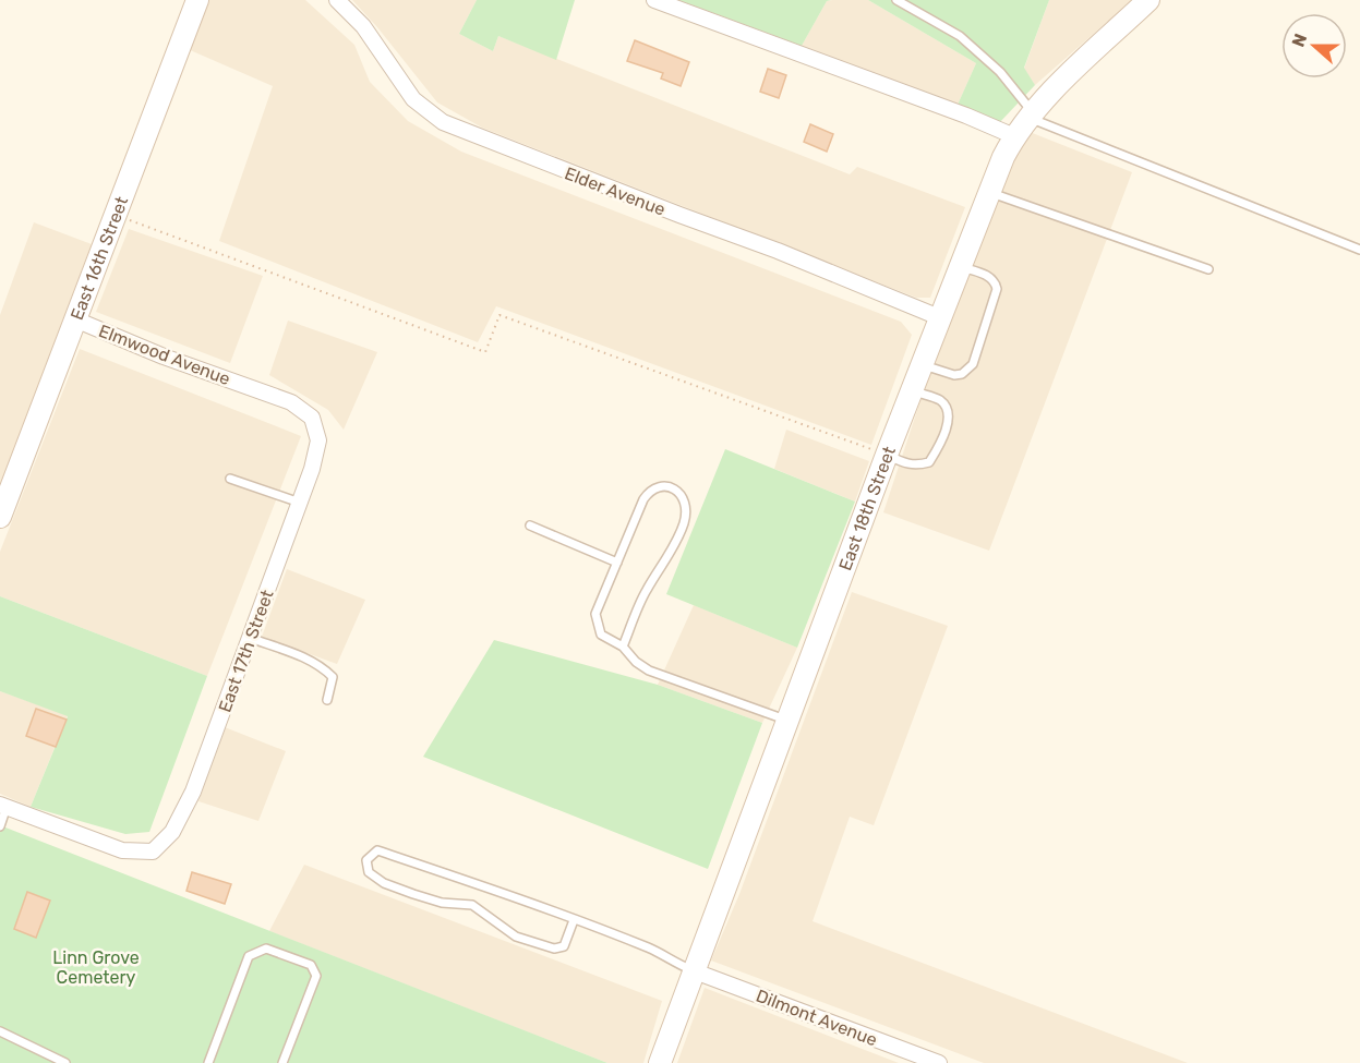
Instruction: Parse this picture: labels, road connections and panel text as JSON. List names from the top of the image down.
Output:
{
  "streets": {
    "street": [
      "Elder Avenue",
      "East 16th Street",
      "Elmwood Avenue",
      "East 18th Street",
      "East 17th Street",
      "Dilmont Avenue"
    ]
  },
  "crossings": [
    ["Elder Avenue", "East 18th Street"],
    ["East 16th Street", "Elmwood Avenue"],
    ["Elmwood Avenue", "East 17th Street"],
    ["East 18th Street", "Dilmont Avenue"]
  ],
  "parks": ["Linn Grove Cemetery"],
  "north": "left"
}
